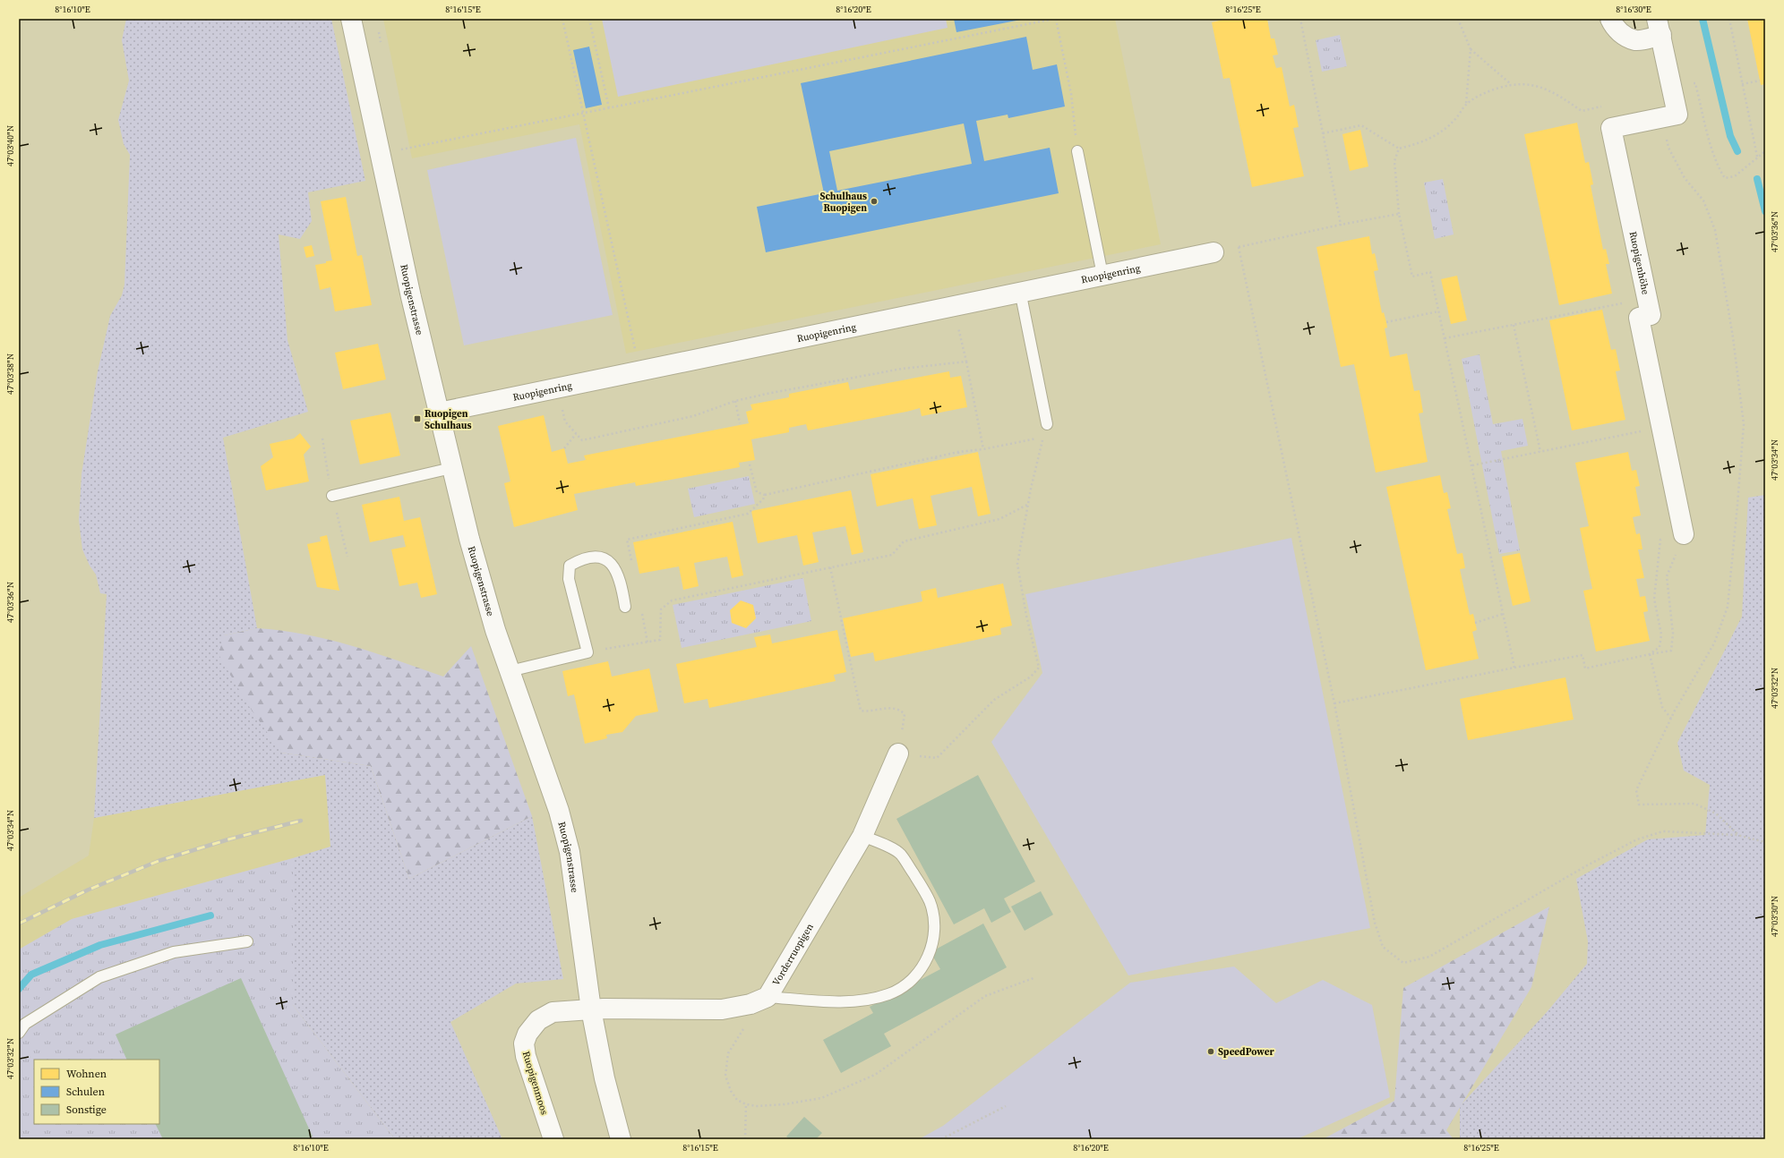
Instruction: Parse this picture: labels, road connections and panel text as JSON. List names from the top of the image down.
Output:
{
  "streets": {
    "street": [
      "Ruopigenhöhe",
      "Ruopigenring",
      "Ruopigenstrasse",
      "Vorderruopigen",
      "Ruopigenmoos"
    ]
  },
  "crossings": [
    ["Ruopigenring", "Ruopigenstrasse"],
    ["Ruopigenstrasse", "Ruopigenmoos"]
  ],
  "places": {
    "other": ["Schulhaus Ruopigen", "SpeedPower"],
    "transit": ["Ruopigen Schulhaus"]
  },
  "legend": ["Wohnen", "Schulen", "Sonstige"],
  "coordinates": [
    "8°16'10\"E",
    "8°16'15\"E",
    "8°16'20\"E",
    "8°16'25\"E",
    "8°16'30\"E",
    "47°03'40\"N",
    "47°03'36\"N",
    "47°03'38\"N",
    "47°03'34\"N",
    "47°03'32\"N",
    "47°03'30\"N"
  ]
}
